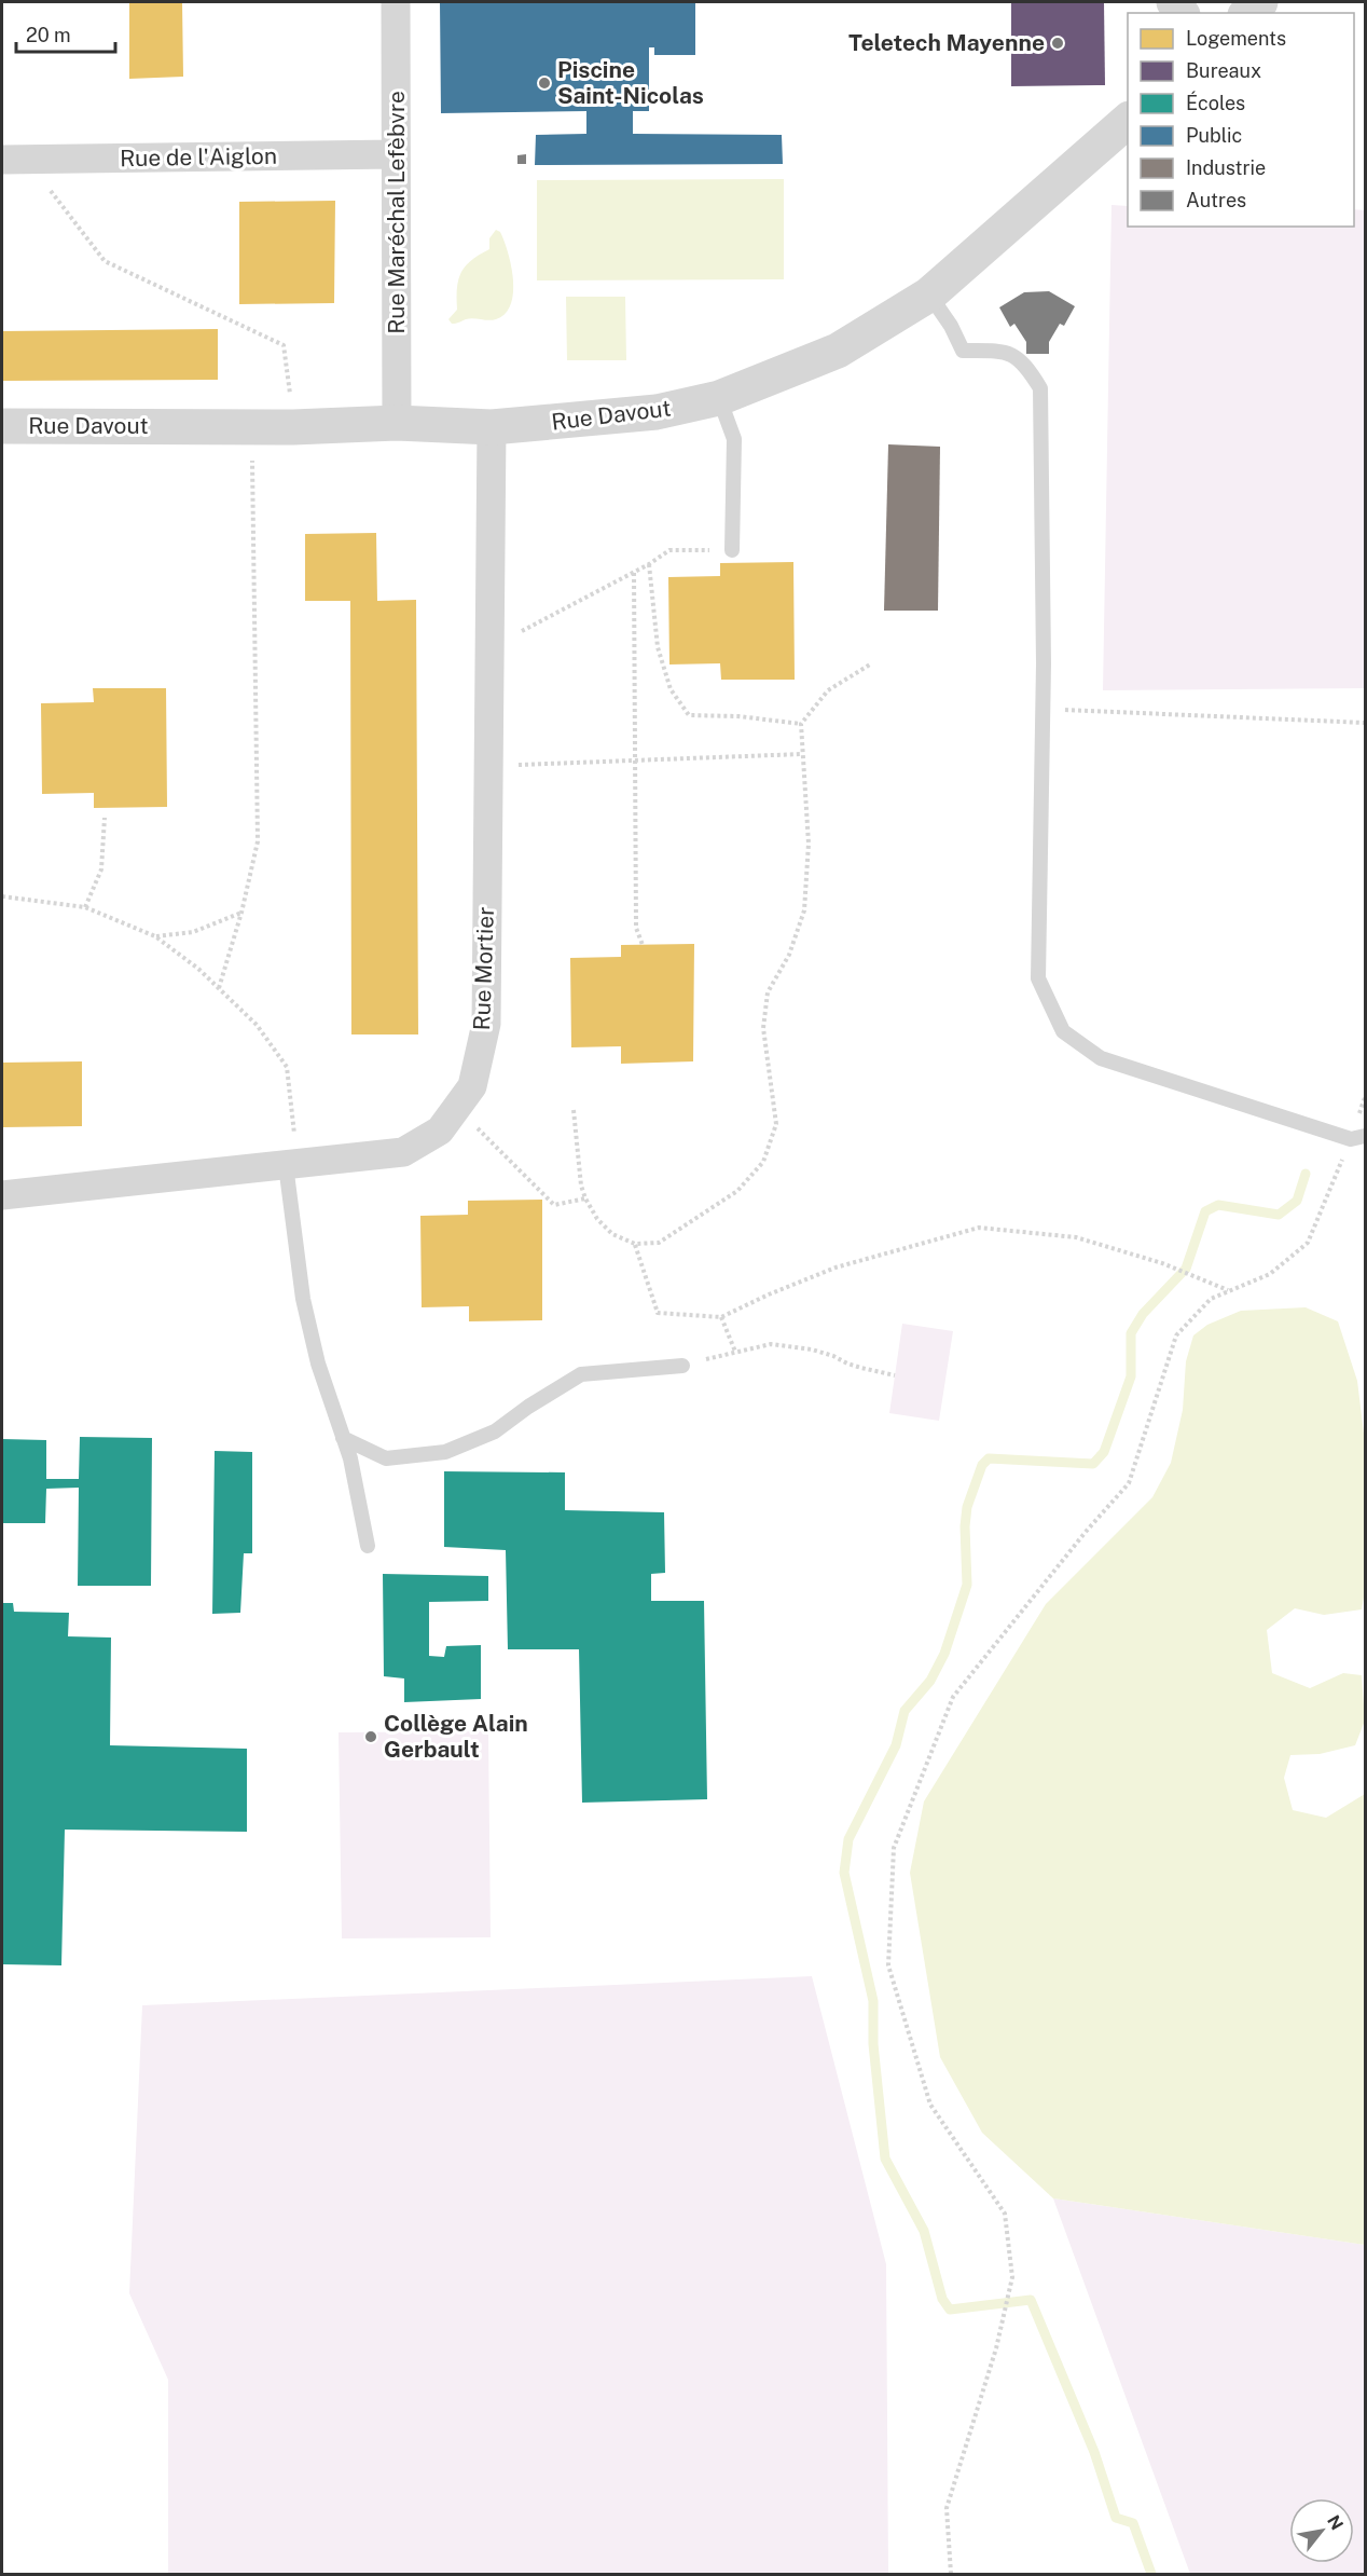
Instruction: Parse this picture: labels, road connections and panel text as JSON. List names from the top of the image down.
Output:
{
  "streets": {
    "street": [
      "Rue de l'Aiglon",
      "Rue Maréchal Lefèbvre",
      "Rue Davout",
      "Rue Mortier"
    ]
  },
  "crossings": [
    ["Rue de l'Aiglon", "Rue Maréchal Lefèbvre"],
    ["Rue Maréchal Lefèbvre", "Rue Davout"],
    ["Rue Davout", "Rue Mortier"]
  ],
  "places": ["Teletech Mayenne", "Piscine Saint-Nicolas", "Collège Alain Gerbault"],
  "legend": [
    "Logements",
    "Bureaux",
    "Écoles",
    "Public",
    "Industrie",
    "Autres"
  ],
  "scale_bar": "20 m",
  "north": "top right"
}
